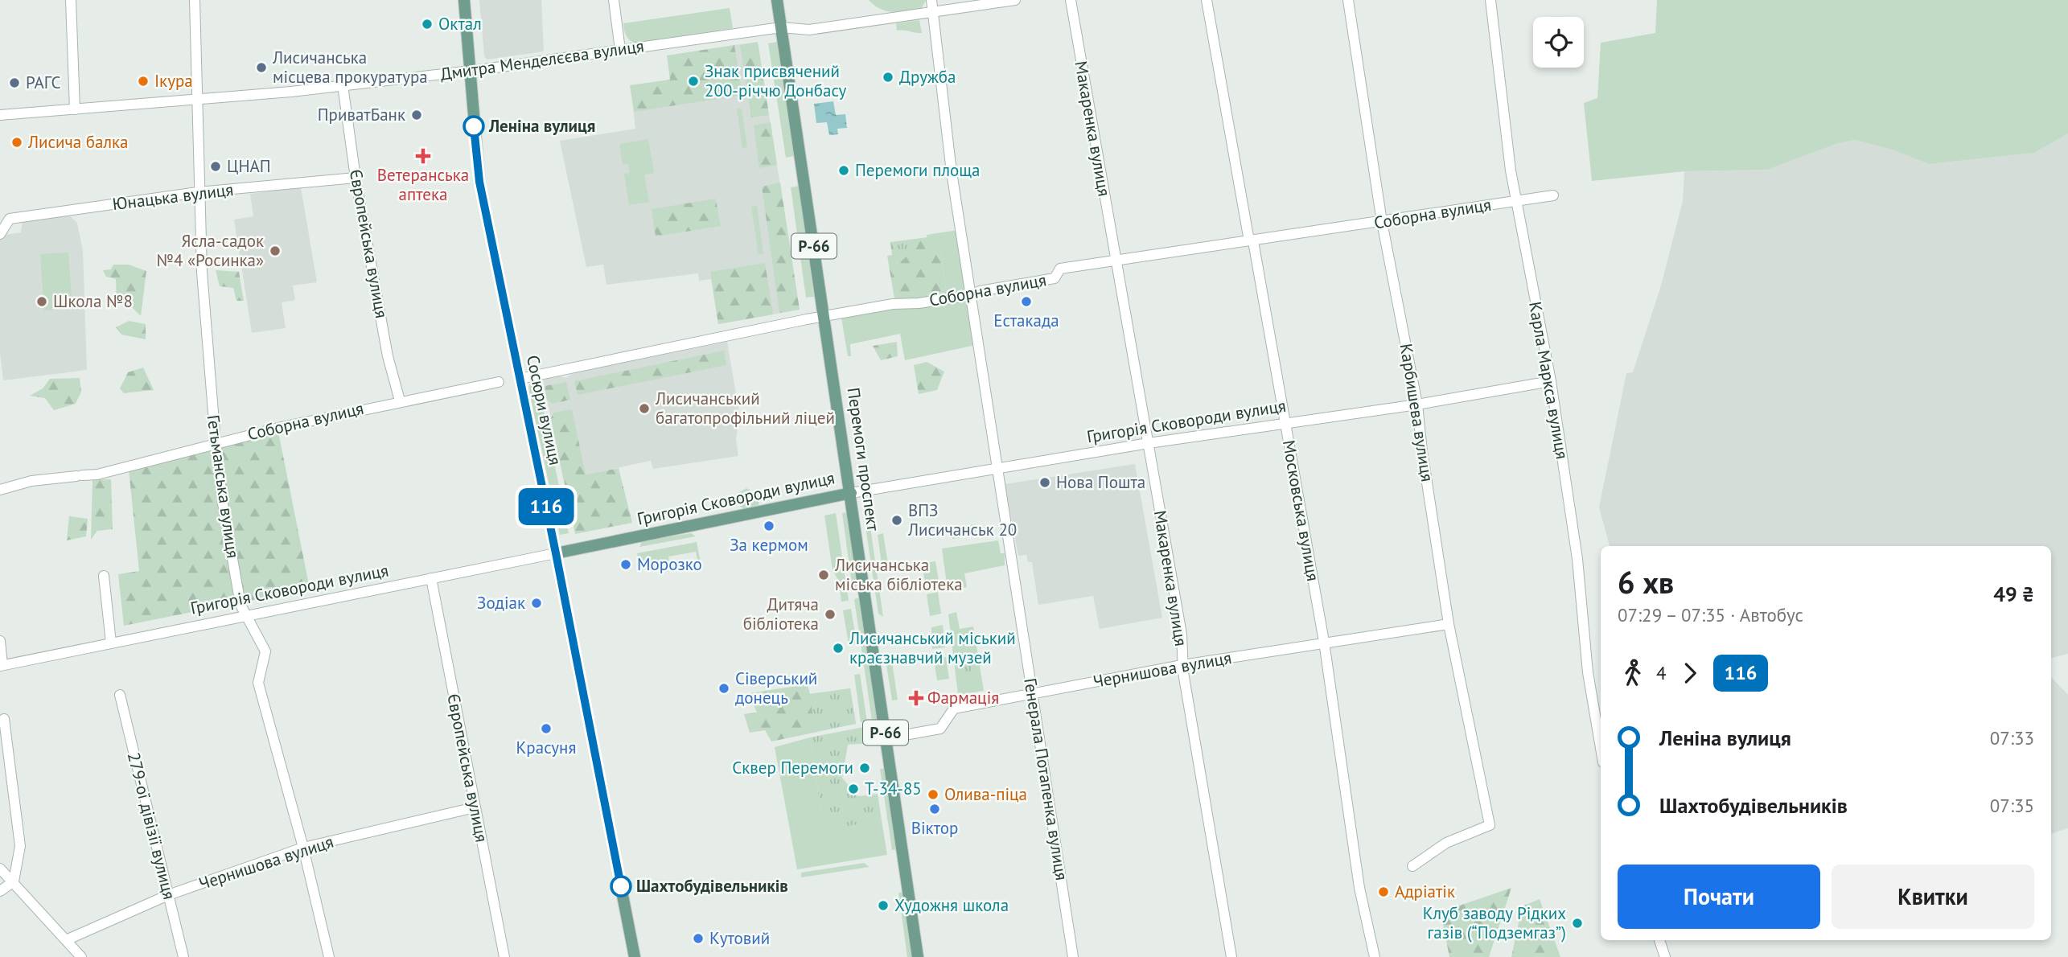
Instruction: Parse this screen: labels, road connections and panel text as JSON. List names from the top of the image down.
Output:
{
  "streets": {
    "main road": [
      "Р-66",
      "Сосюри вулиця",
      "Григорія Сковороди вулиця",
      "Перемоги проспект"
    ],
    "street": [
      "Дмитра Менделєєва вулиця",
      "Макаренка вулиця",
      "Юнацька вулиця",
      "Соборна вулиця",
      "Європейська вулиця",
      "Карла Маркса вулиця",
      "Карбишева вулиця",
      "Гетьманська вулиця",
      "Московська вулиця",
      "Чернишова вулиця",
      "Генерала Потапенка вулиця",
      "279-ої дівізії вулиця"
    ]
  },
  "crossings": [
    ["Дмитра Менделєєва вулиця", "Європейська вулиця"],
    ["Дмитра Менделєєва вулиця", "Сосюри вулиця"],
    ["Дмитра Менделєєва вулиця", "Перемоги проспект"],
    ["Дмитра Менделєєва вулиця", "Гетьманська вулиця"],
    ["Дмитра Менделєєва вулиця", "Генерала Потапенка вулиця"],
    ["Макаренка вулиця", "Соборна вулиця"],
    ["Макаренка вулиця", "Григорія Сковороди вулиця"],
    ["Макаренка вулиця", "Чернишова вулиця"],
    ["Юнацька вулиця", "Європейська вулиця"],
    ["Юнацька вулиця", "Гетьманська вулиця"],
    ["Соборна вулиця", "Європейська вулиця"],
    ["Соборна вулиця", "Карла Маркса вулиця"],
    ["Соборна вулиця", "Сосюри вулиця"],
    ["Соборна вулиця", "Карбишева вулиця"],
    ["Соборна вулиця", "Перемоги проспект"],
    ["Соборна вулиця", "Гетьманська вулиця"],
    ["Соборна вулиця", "Московська вулиця"],
    ["Соборна вулиця", "Генерала Потапенка вулиця"],
    ["Європейська вулиця", "Григорія Сковороди вулиця"],
    ["Європейська вулиця", "Чернишова вулиця"],
    ["Карла Маркса вулиця", "Григорія Сковороди вулиця"],
    ["Сосюри вулиця", "Григорія Сковороди вулиця"],
    ["Карбишева вулиця", "Григорія Сковороди вулиця"],
    ["Карбишева вулиця", "Чернишова вулиця"],
    ["Григорія Сковороди вулиця", "Перемоги проспект"],
    ["Григорія Сковороди вулиця", "Гетьманська вулиця"],
    ["Григорія Сковороди вулиця", "Московська вулиця"],
    ["Григорія Сковороди вулиця", "Генерала Потапенка вулиця"],
    ["Перемоги проспект", "Чернишова вулиця"],
    ["Гетьманська вулиця", "Чернишова вулиця"],
    ["Московська вулиця", "Чернишова вулиця"],
    ["Чернишова вулиця", "Генерала Потапенка вулиця"],
    ["Чернишова вулиця", "279-ої дівізії вулиця"]
  ],
  "places": {
    "other": [
      "Октал",
      "Лисичанська місцева прокуратура",
      "Дружба",
      "Ікура",
      "Знак присвячений 200-річчю Донбасу",
      "РАГС",
      "ПриватБанк",
      "Леніна вулиця",
      "Лисича балка",
      "ЦНАП",
      "Перемоги площа",
      "Ясла-садок №4 «Росинка»",
      "Школа №8",
      "Естакада",
      "Лисичанський багатопрофільний ліцей",
      "Нова Пошта",
      "ВПЗ Лисичанськ 20",
      "За кермом",
      "Морозко",
      "Лисичанська мiська бiблiотека",
      "Зодіак",
      "Дитяча бiблiотека",
      "Лисичанський міський краєзнавчий музей",
      "Сіверський донець",
      "Красуня",
      "Сквер Перемоги",
      "Т-34-85",
      "Олива-піца",
      "Віктор",
      "Шахтобудівельників",
      "Адріатік",
      "Художня школа",
      "Клуб заводу Рідких газів (“Подземгаз”)",
      "Кутовий"
    ],
    "health": ["Ветеранська аптека", "Фармація"]
  },
  "lines": ["bus line 116"],
  "page": {
    "on_map": "116",
    "heading": ["6 хв", "07:29 – 07:35 · Автобус", "49 ₴"],
    "legs": ["4", "116"],
    "list": [
      {
        "name": "Леніна вулиця",
        "value": "07:33"
      },
      {
        "name": "Шахтобудівельників",
        "value": "07:35"
      }
    ],
    "buttons": ["Почати", "Квитки"]
  }
}
